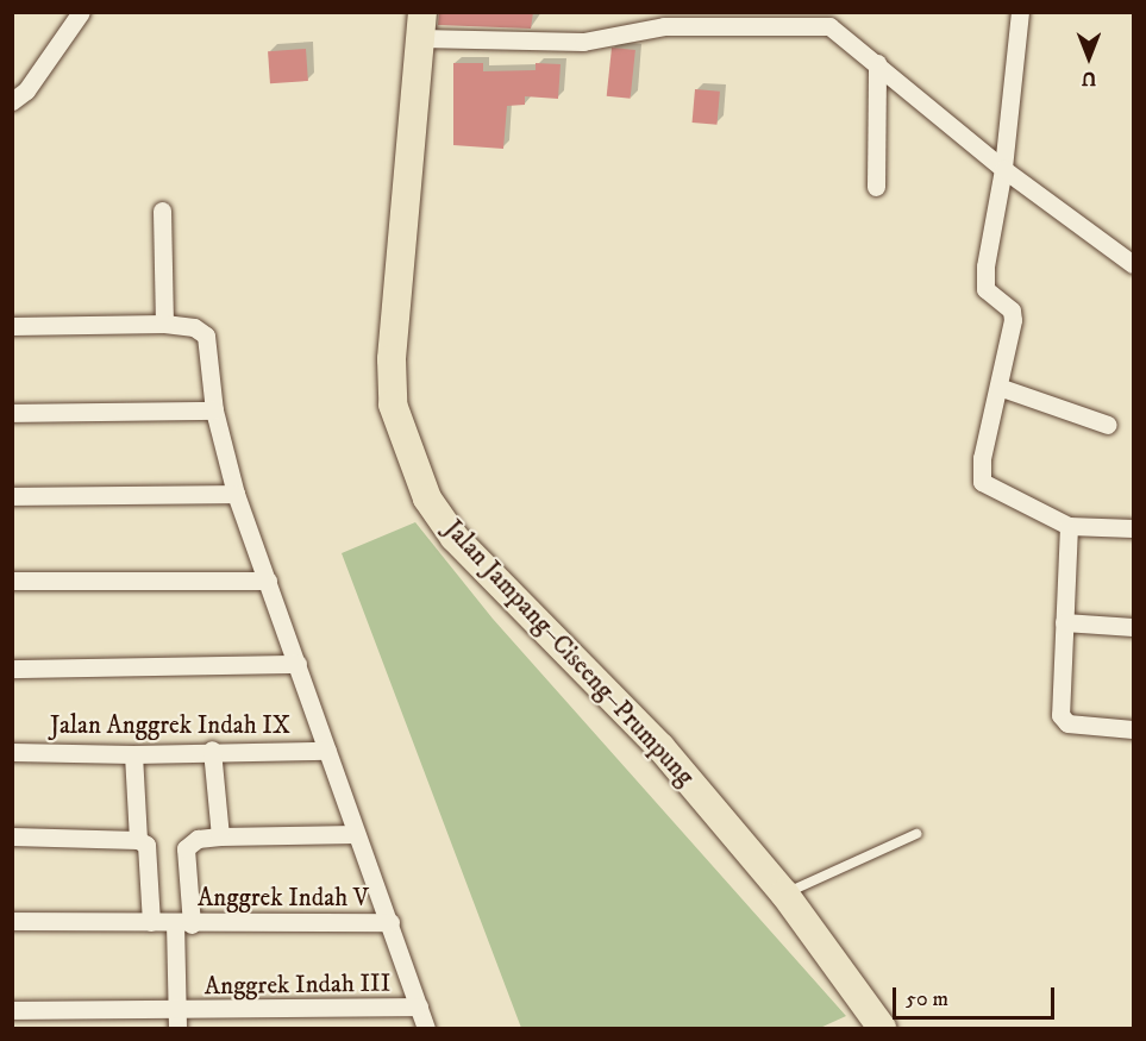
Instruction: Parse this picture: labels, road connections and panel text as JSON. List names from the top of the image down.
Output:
{
  "streets": {
    "main road": ["Jalan Jampang–Ciseeng–Prumpung"],
    "street": ["Jalan Anggrek Indah IX", "Anggrek Indah V", "Anggrek Indah III"]
  },
  "scale_bar": "50 m",
  "north": "bottom"
}
